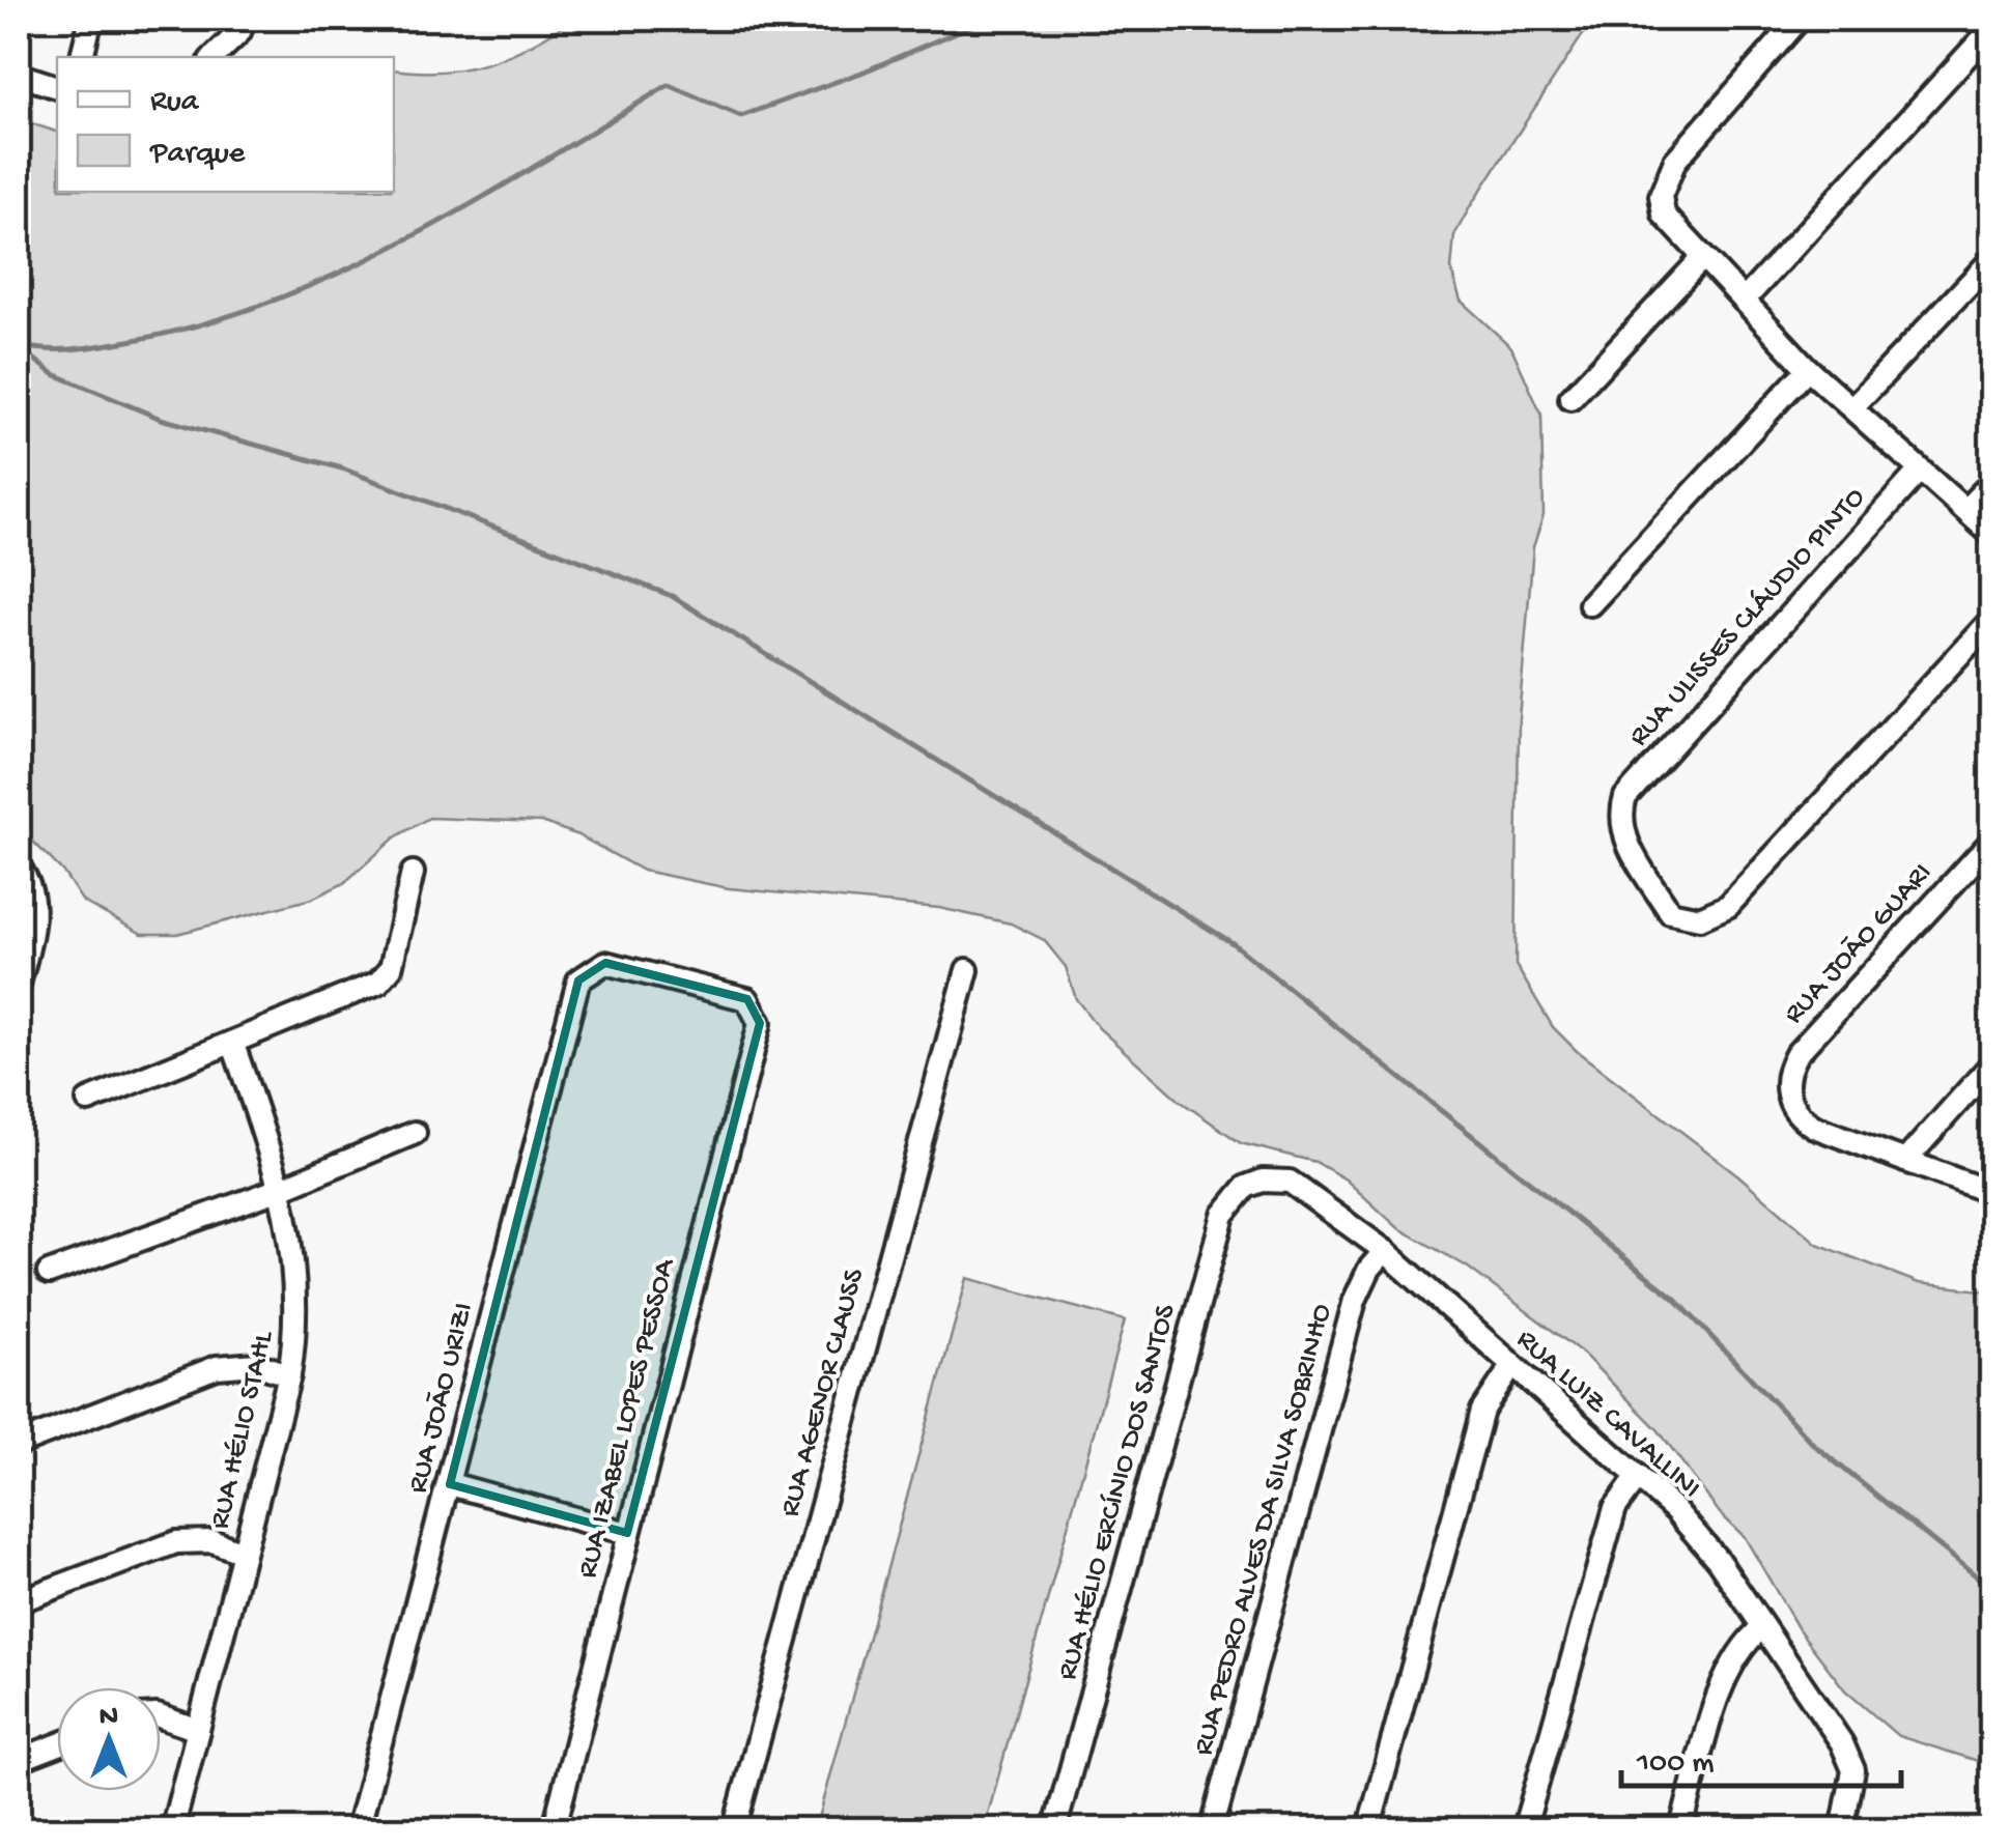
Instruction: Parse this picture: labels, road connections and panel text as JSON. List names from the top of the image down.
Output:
{
  "streets": {
    "street": [
      "RUA ULISSES CLÁUDIO PINTO",
      "RUA JOÃO GUARI",
      "RUA AGENOR CLAUSS",
      "RUA JOÃO URIZI",
      "RUA LUIZ CAVALLINI",
      "RUA IZABEL LOPES PESSOA",
      "RUA HÉLIO STAHL",
      "RUA HÉLIO ERCÍNIO DOS SANTOS",
      "RUA PEDRO ALVES DA SILVA SOBRINHO"
    ]
  },
  "crossings": [
    ["RUA JOÃO URIZI", "RUA IZABEL LOPES PESSOA"],
    ["RUA LUIZ CAVALLINI", "RUA HÉLIO ERCÍNIO DOS SANTOS"],
    ["RUA LUIZ CAVALLINI", "RUA PEDRO ALVES DA SILVA SOBRINHO"]
  ],
  "legend": ["Rua", "Parque"],
  "scale_bar": "100 m",
  "north": "top"
}
